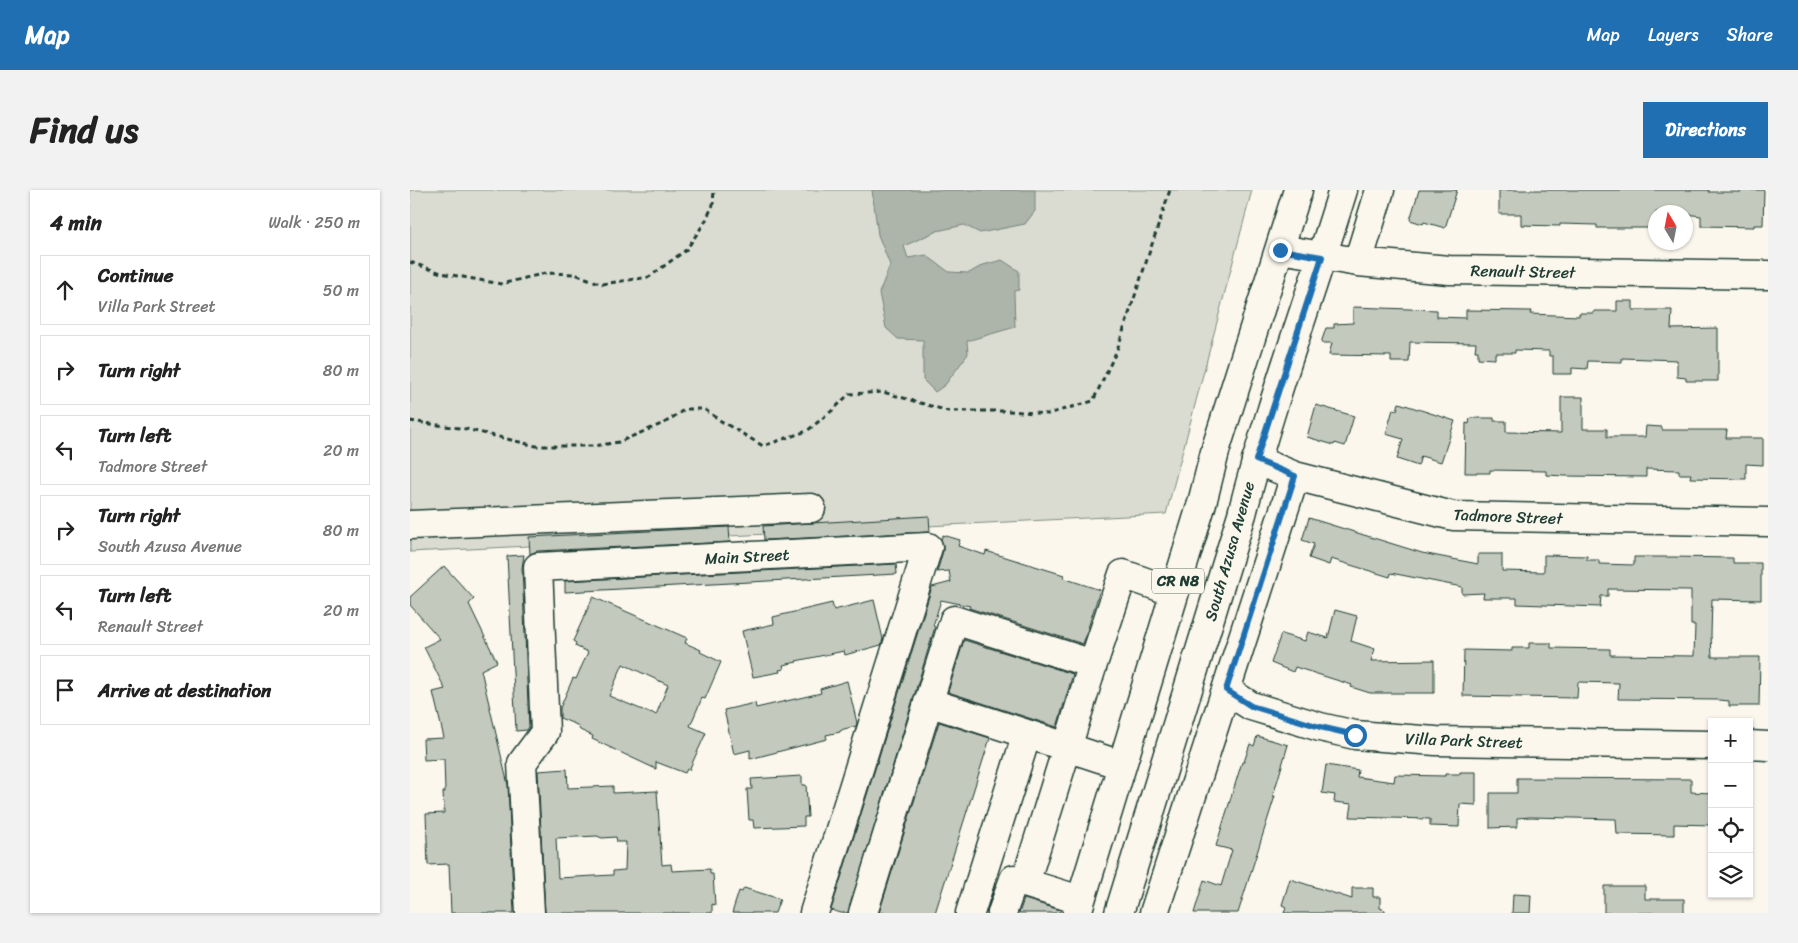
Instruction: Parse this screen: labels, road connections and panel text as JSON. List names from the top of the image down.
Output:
{
  "streets": {
    "street": [
      "Renault Street",
      "Tadmore Street",
      "South Azusa Avenue",
      "Main Street",
      "CR N8",
      "Villa Park Street"
    ]
  },
  "crossings": [
    ["Renault Street", "South Azusa Avenue"],
    ["Renault Street", "CR N8"],
    ["Tadmore Street", "South Azusa Avenue"]
  ],
  "north": "top",
  "page": {
    "header": "Map",
    "nav": ["Map", "Layers", "Share"],
    "title": "Find us",
    "buttons": "Directions",
    "heading": ["4 min", "Walk · 250 m"],
    "list": [
      ["Continue", "Villa Park Street", "50 m"],
      ["Turn right", "80 m"],
      ["Turn left", "Tadmore Street", "20 m"],
      ["Turn right", "South Azusa Avenue", "80 m"],
      ["Turn left", "Renault Street", "20 m"],
      "Arrive at destination"
    ],
    "map_buttons": ["+", "−"]
  }
}
